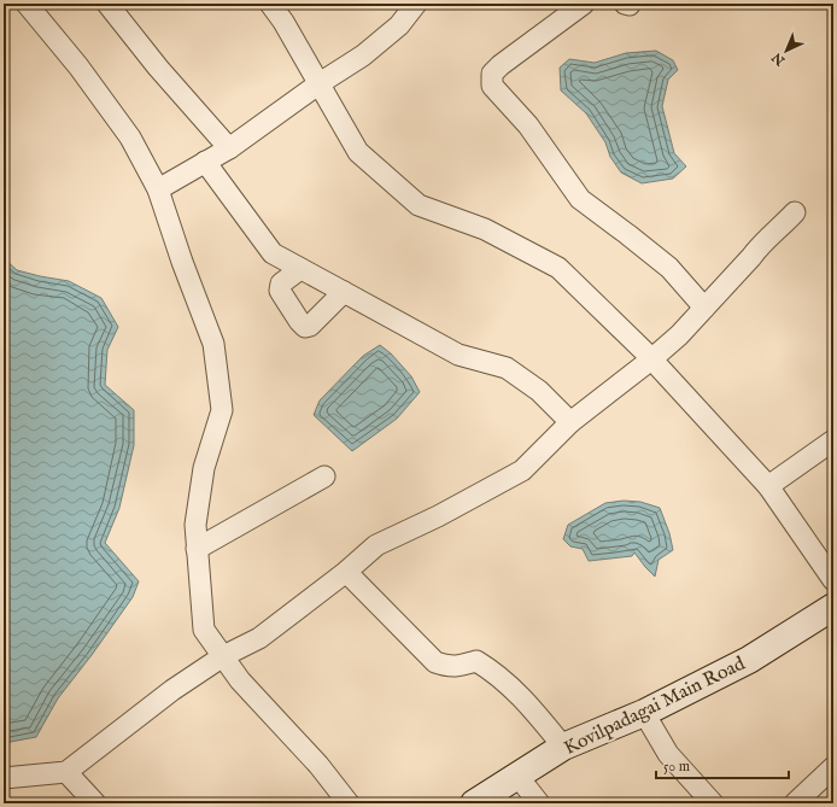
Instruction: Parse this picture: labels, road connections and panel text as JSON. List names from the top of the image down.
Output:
{
  "streets": {
    "main road": ["Kovilpadagai Main Road"]
  },
  "scale_bar": "50 m",
  "north": "bottom left"
}
